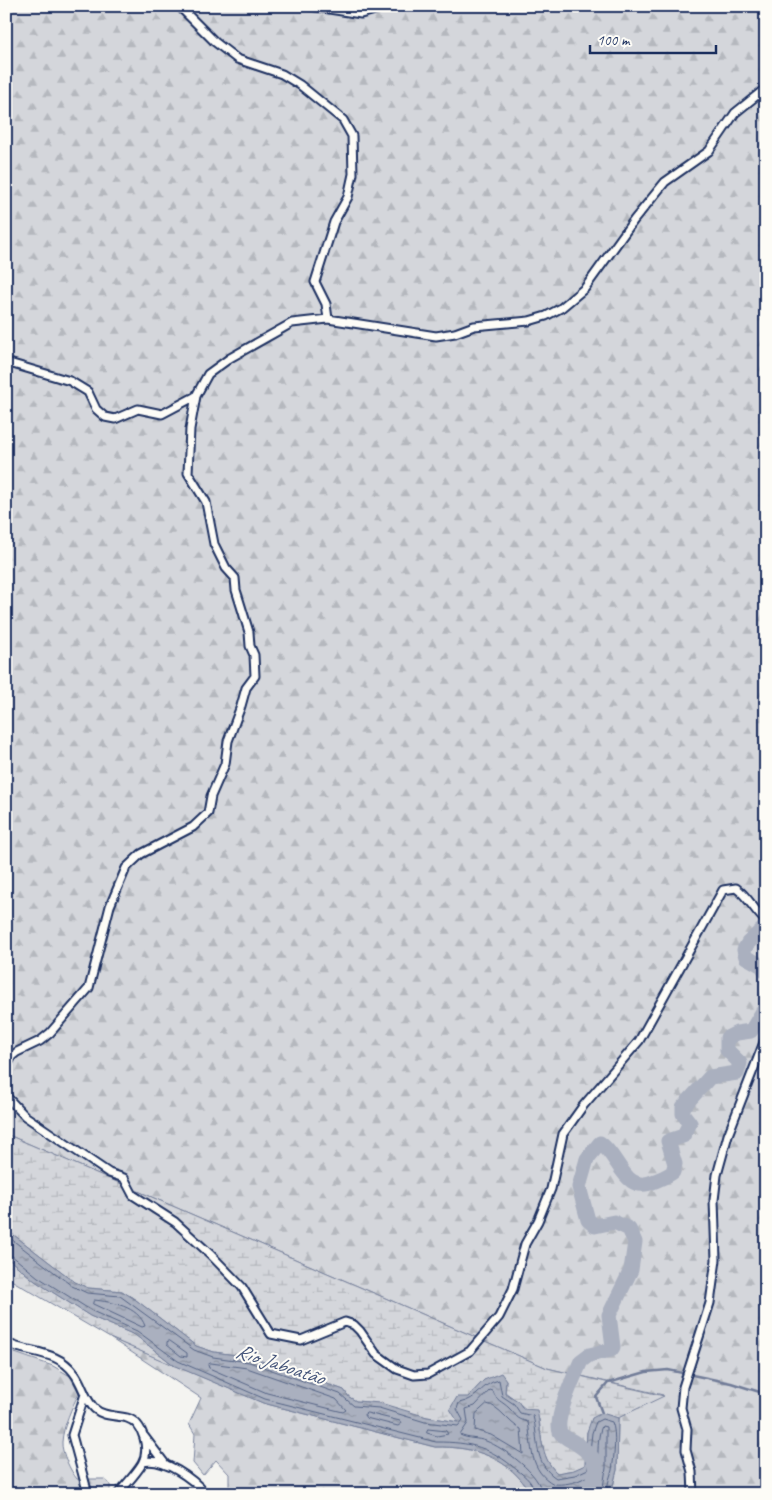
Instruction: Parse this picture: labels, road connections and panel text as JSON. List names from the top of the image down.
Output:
{
  "water": ["Rio Jaboatão"],
  "scale_bar": "100 m"
}
